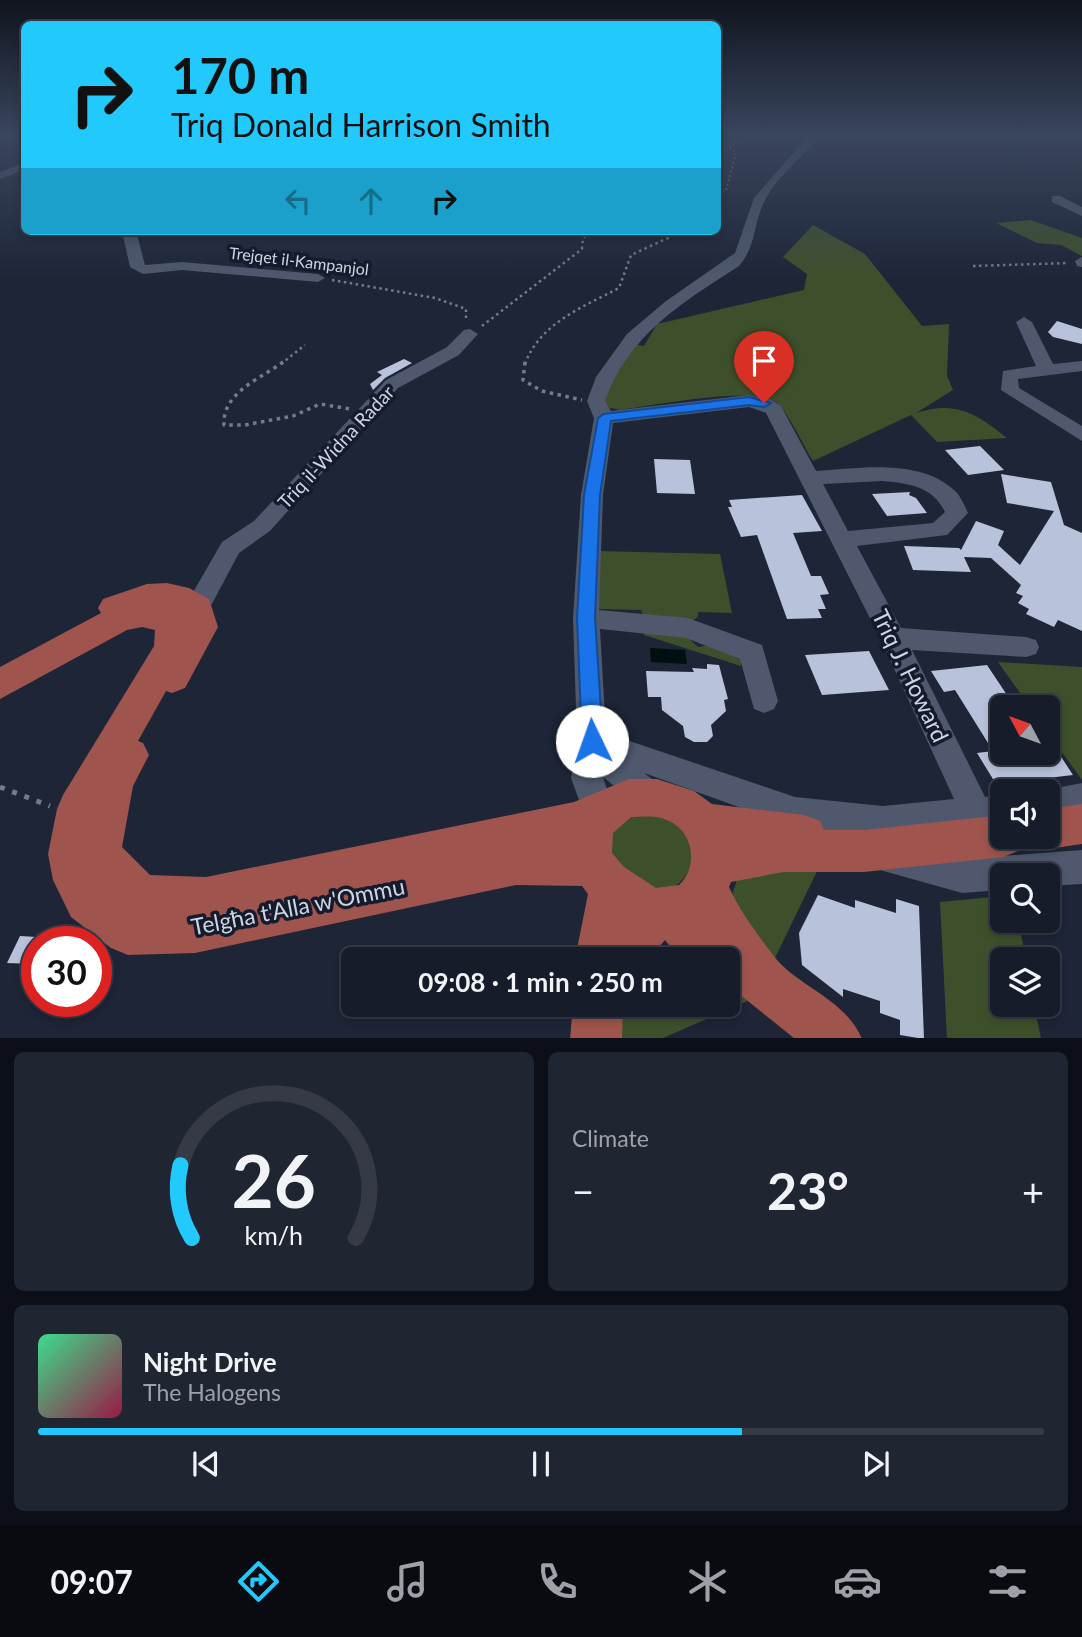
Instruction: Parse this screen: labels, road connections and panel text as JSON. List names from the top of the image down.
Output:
{
  "streets": {
    "main road": ["Telgħa t'Alla w'Ommu"],
    "street": ["Trejqet il-Kampanjol", "Triq il-Widna Radar", "Triq J. Howard"]
  },
  "crossings": [
    ["Trejqet il-Kampanjol", "Triq il-Widna Radar"],
    ["Triq il-Widna Radar", "Telgħa t'Alla w'Ommu"]
  ],
  "north": "top left",
  "page": {
    "turn": ["170 m", "Triq Donald Harrison Smith"],
    "limit": "30",
    "trip": "09:08 · 1 min · 250 m",
    "tile": "Climate",
    "heat": ["−", "23°", "+"],
    "song": ["Night Drive", "The Halogens"],
    "tabs": "09:07",
    "gauge": ["26", "km/h"]
  }
}
